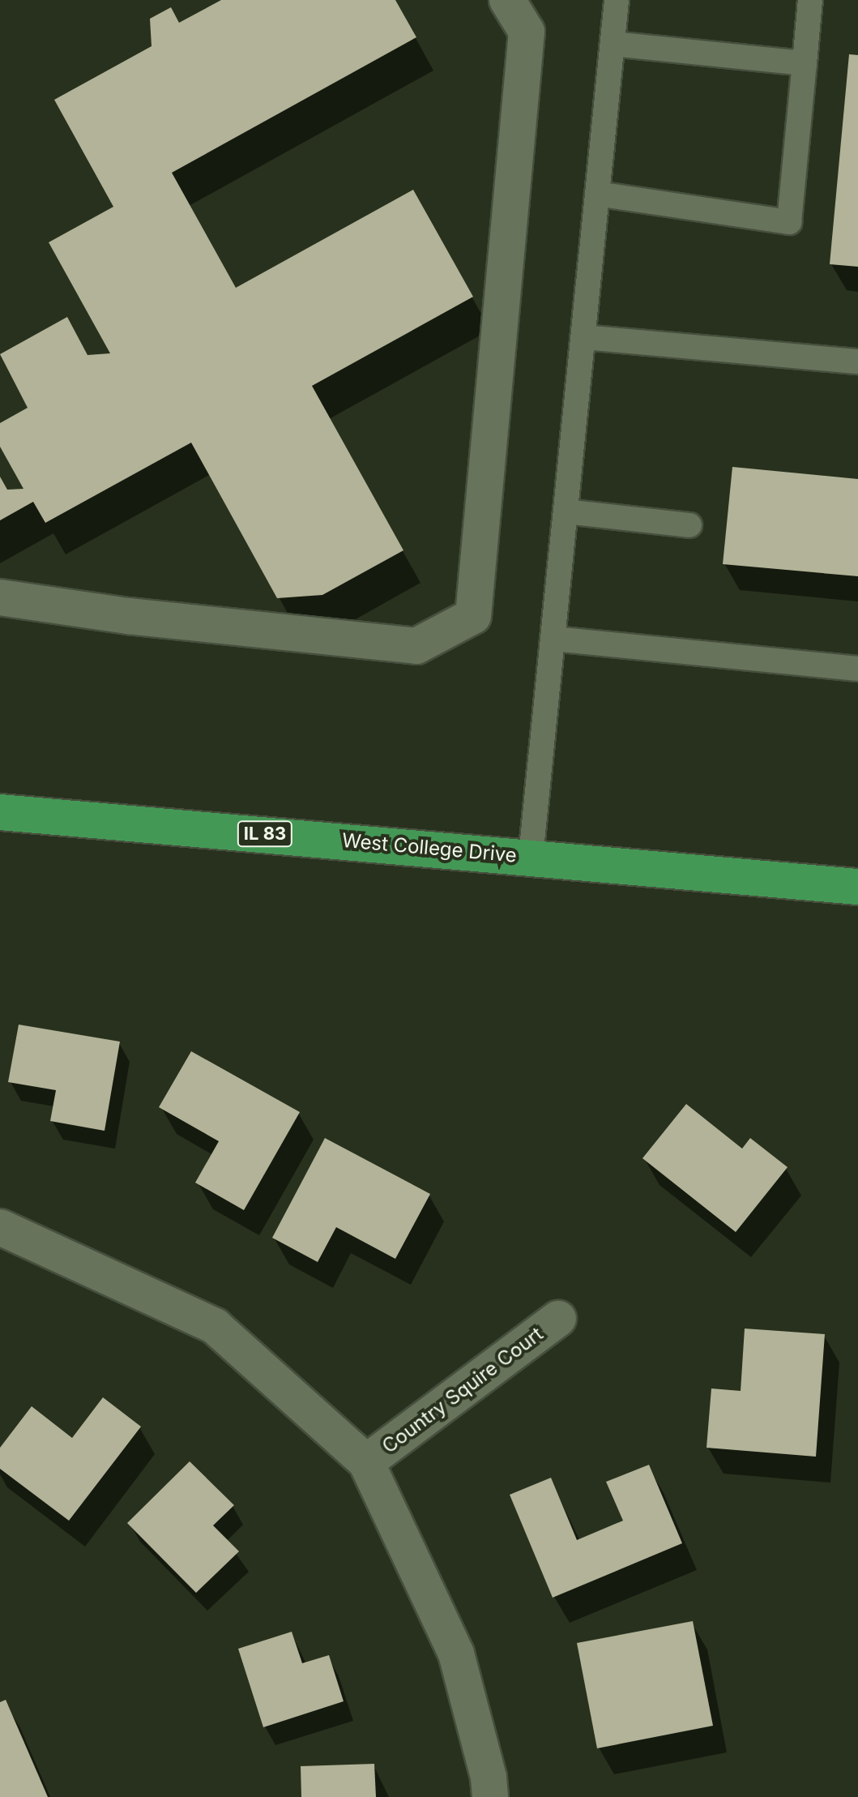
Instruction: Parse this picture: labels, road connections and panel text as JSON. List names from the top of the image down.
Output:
{
  "streets": {
    "main road": ["IL 83", "West College Drive"],
    "street": ["Country Squire Court"]
  }
}
